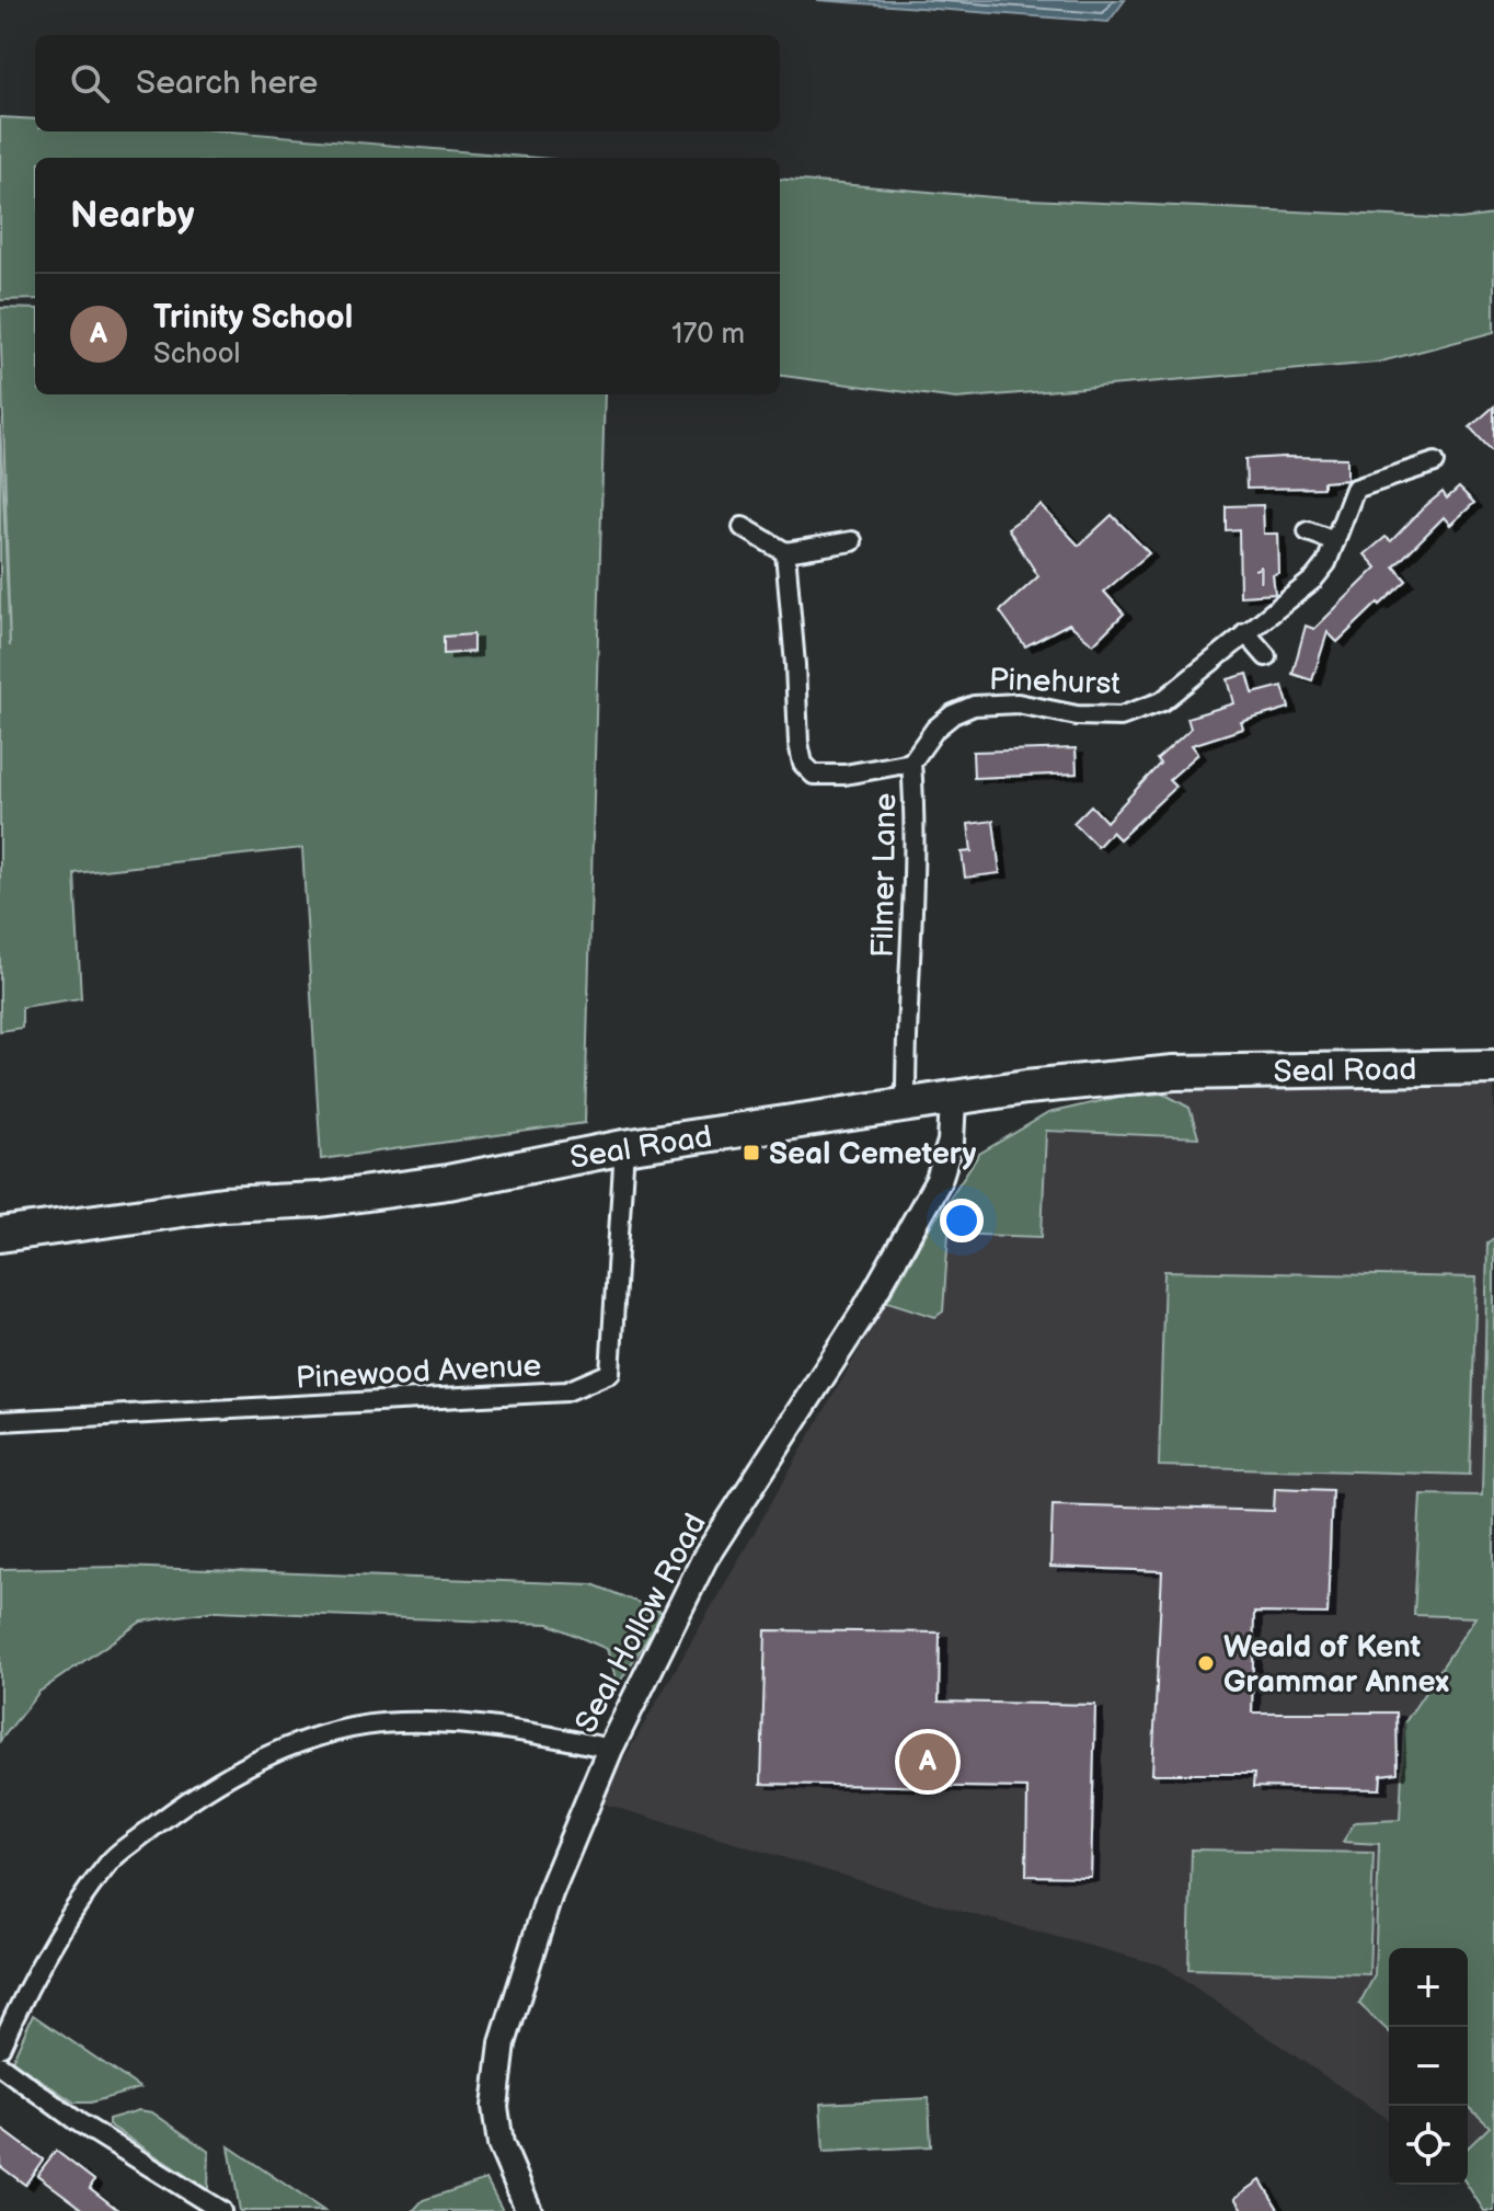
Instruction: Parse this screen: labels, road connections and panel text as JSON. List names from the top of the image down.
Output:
{
  "streets": {
    "highway": ["Seal Road"],
    "main road": ["Seal Hollow Road"],
    "street": ["Pinehurst", "Filmer Lane", "Pinewood Avenue"]
  },
  "crossings": [
    ["Pinehurst", "Filmer Lane"],
    ["Filmer Lane", "Seal Road"],
    ["Seal Road", "Pinewood Avenue"],
    ["Seal Road", "Seal Hollow Road"]
  ],
  "places": {
    "transit": ["Seal Cemetery"],
    "other": ["Weald of Kent Grammar Annex"]
  },
  "house_numbers": ["1"],
  "page": {
    "search": "Search here",
    "heading": "Nearby",
    "list": [
      {
        "mark": "A",
        "name": "Trinity School",
        "note": "School",
        "value": "170 m"
      }
    ],
    "pins": "A",
    "map_buttons": ["+", "−"]
  }
}
